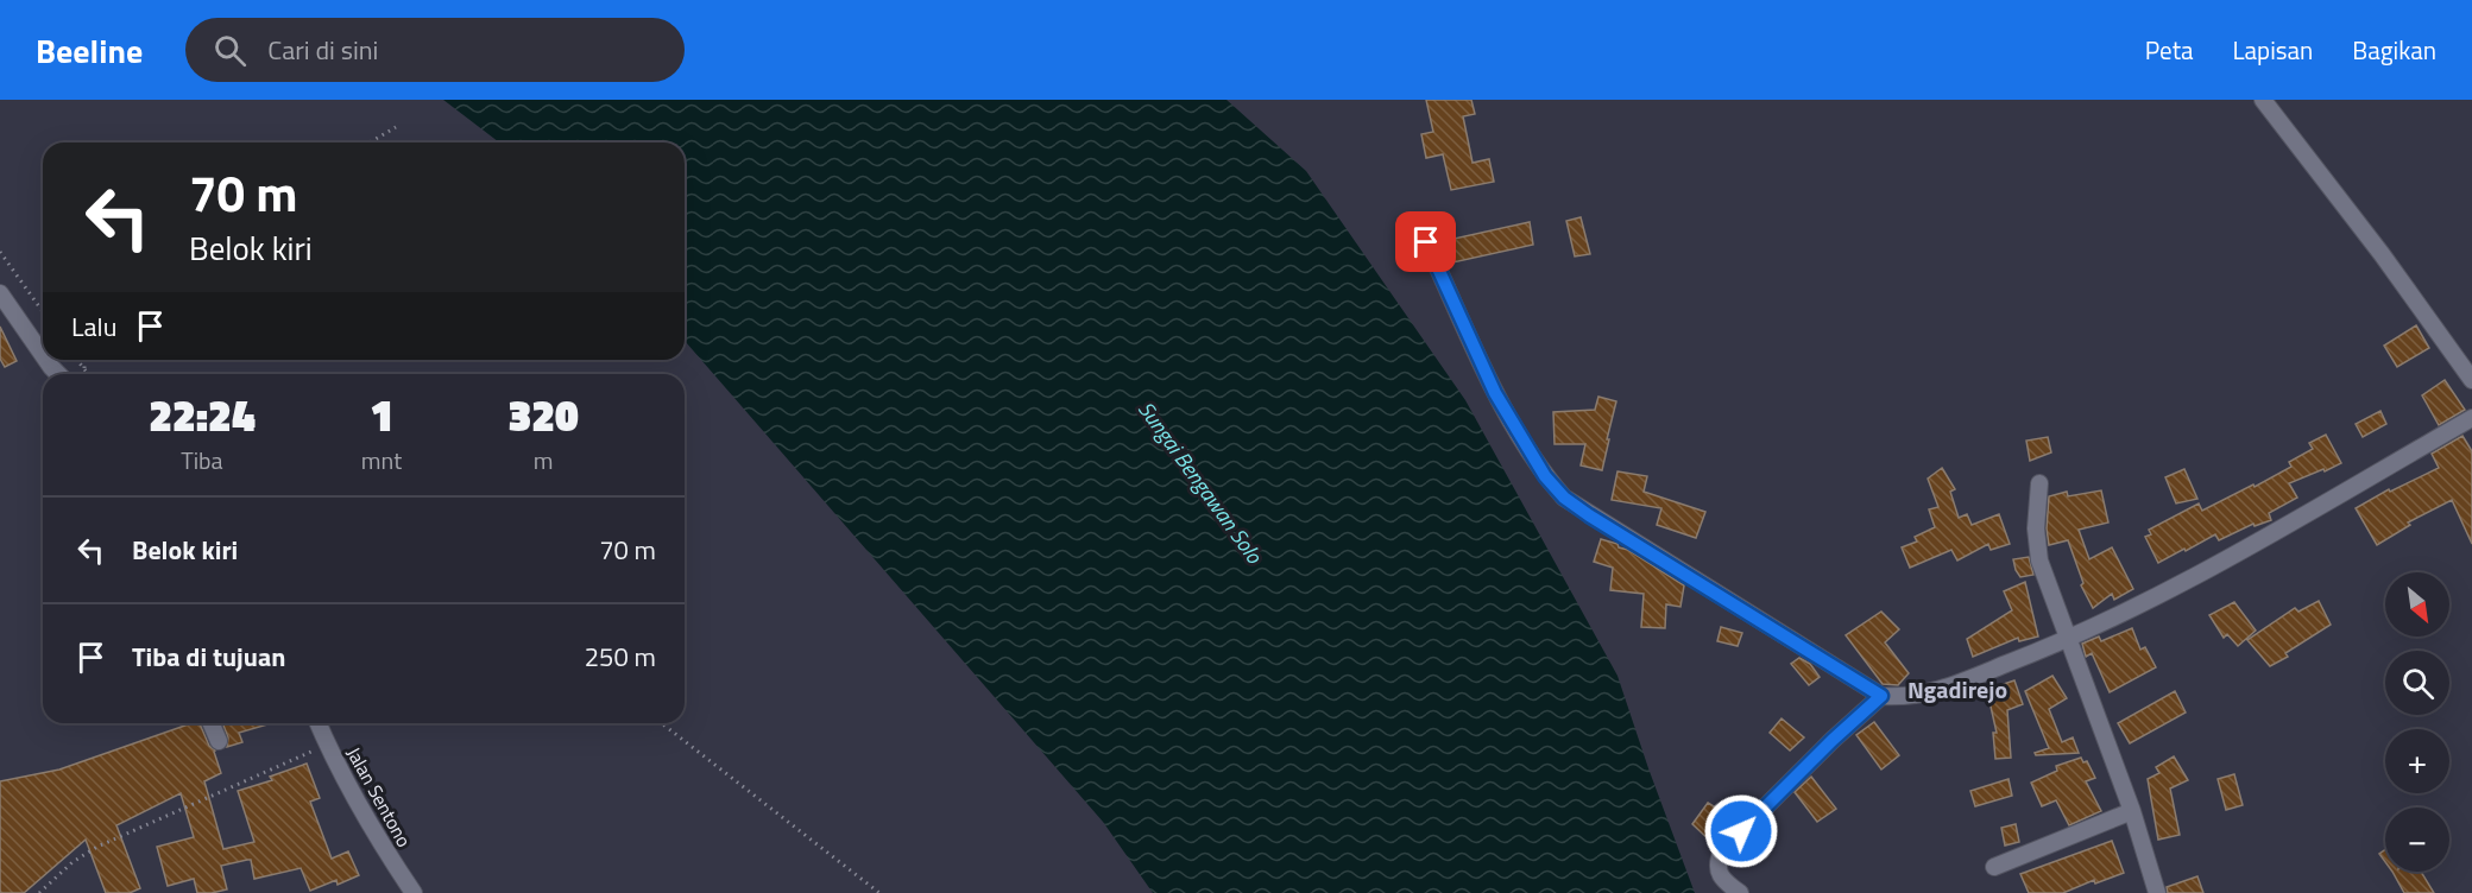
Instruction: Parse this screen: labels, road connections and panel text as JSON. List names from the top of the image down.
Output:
{
  "streets": {
    "street": ["Jalan Sentono"]
  },
  "districts": ["Ngadirejo"],
  "water": ["Sungai Bengawan Solo"],
  "north": "bottom right",
  "page": {
    "header": "Beeline",
    "search": "Cari di sini",
    "nav": ["Peta", "Lapisan", "Bagikan"],
    "turn": ["70 m", "Belok kiri"],
    "then": "Lalu",
    "eta": [
      "22:24",
      "Tiba",
      "1",
      "mnt",
      "320",
      "m"
    ],
    "list": [
      {
        "name": "Belok kiri",
        "value": "70 m"
      },
      {
        "name": "Tiba di tujuan",
        "value": "250 m"
      }
    ],
    "map_buttons": ["+", "−"]
  }
}
